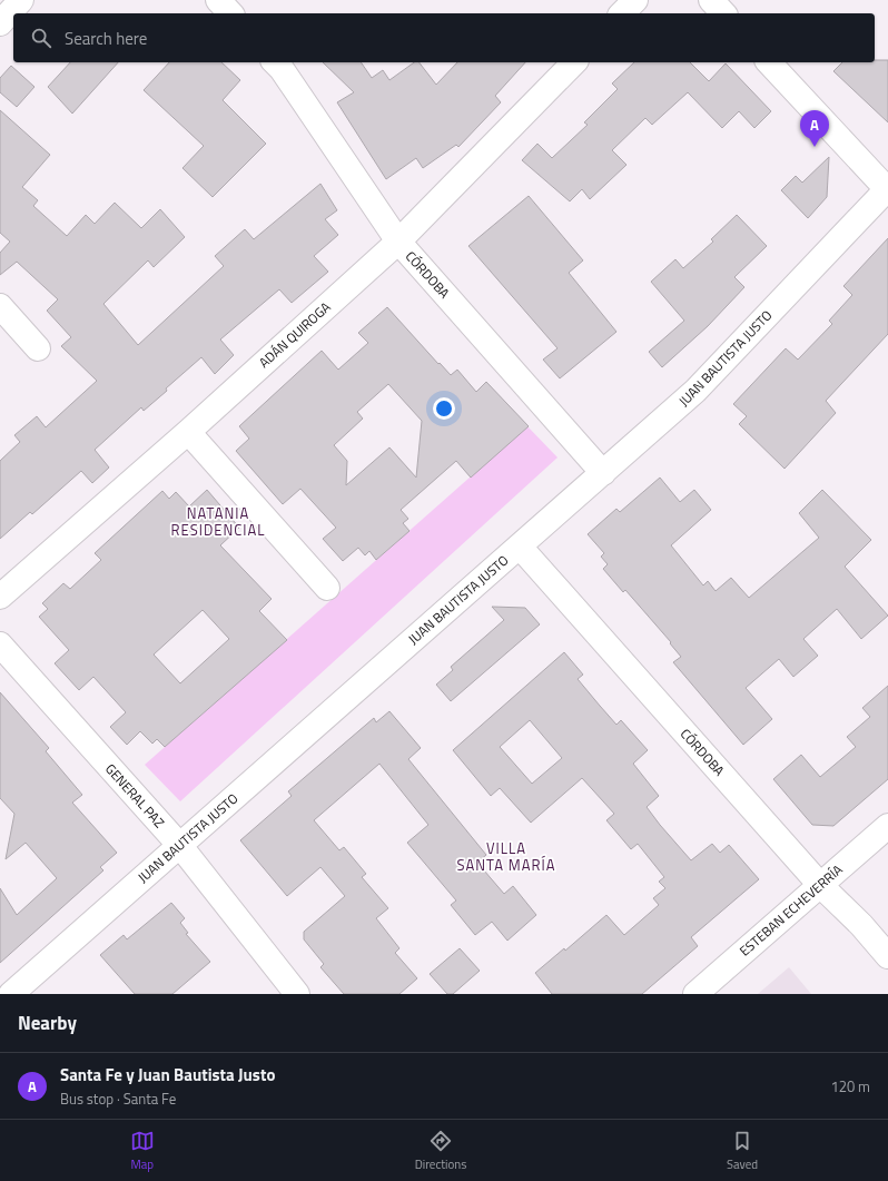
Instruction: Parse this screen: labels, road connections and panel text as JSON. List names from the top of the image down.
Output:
{
  "streets": {
    "street": [
      "CÓRDOBA",
      "ADÁN QUIROGA",
      "JUAN BAUTISTA JUSTO",
      "GENERAL PAZ",
      "ESTEBAN ECHEVERRÍA"
    ]
  },
  "crossings": [
    ["CÓRDOBA", "ADÁN QUIROGA"],
    ["CÓRDOBA", "JUAN BAUTISTA JUSTO"],
    ["CÓRDOBA", "ESTEBAN ECHEVERRÍA"],
    ["JUAN BAUTISTA JUSTO", "GENERAL PAZ"]
  ],
  "districts": ["NATANIA RESIDENCIAL", "VILLA SANTA MARÍA"],
  "page": {
    "search": "Search here",
    "pins": "A",
    "heading": "Nearby",
    "list": [
      {
        "mark": "A",
        "name": "Santa Fe y Juan Bautista Justo",
        "note": "Bus stop · Santa Fe",
        "value": "120 m"
      }
    ],
    "nav": ["Map", "Directions", "Saved"]
  }
}
